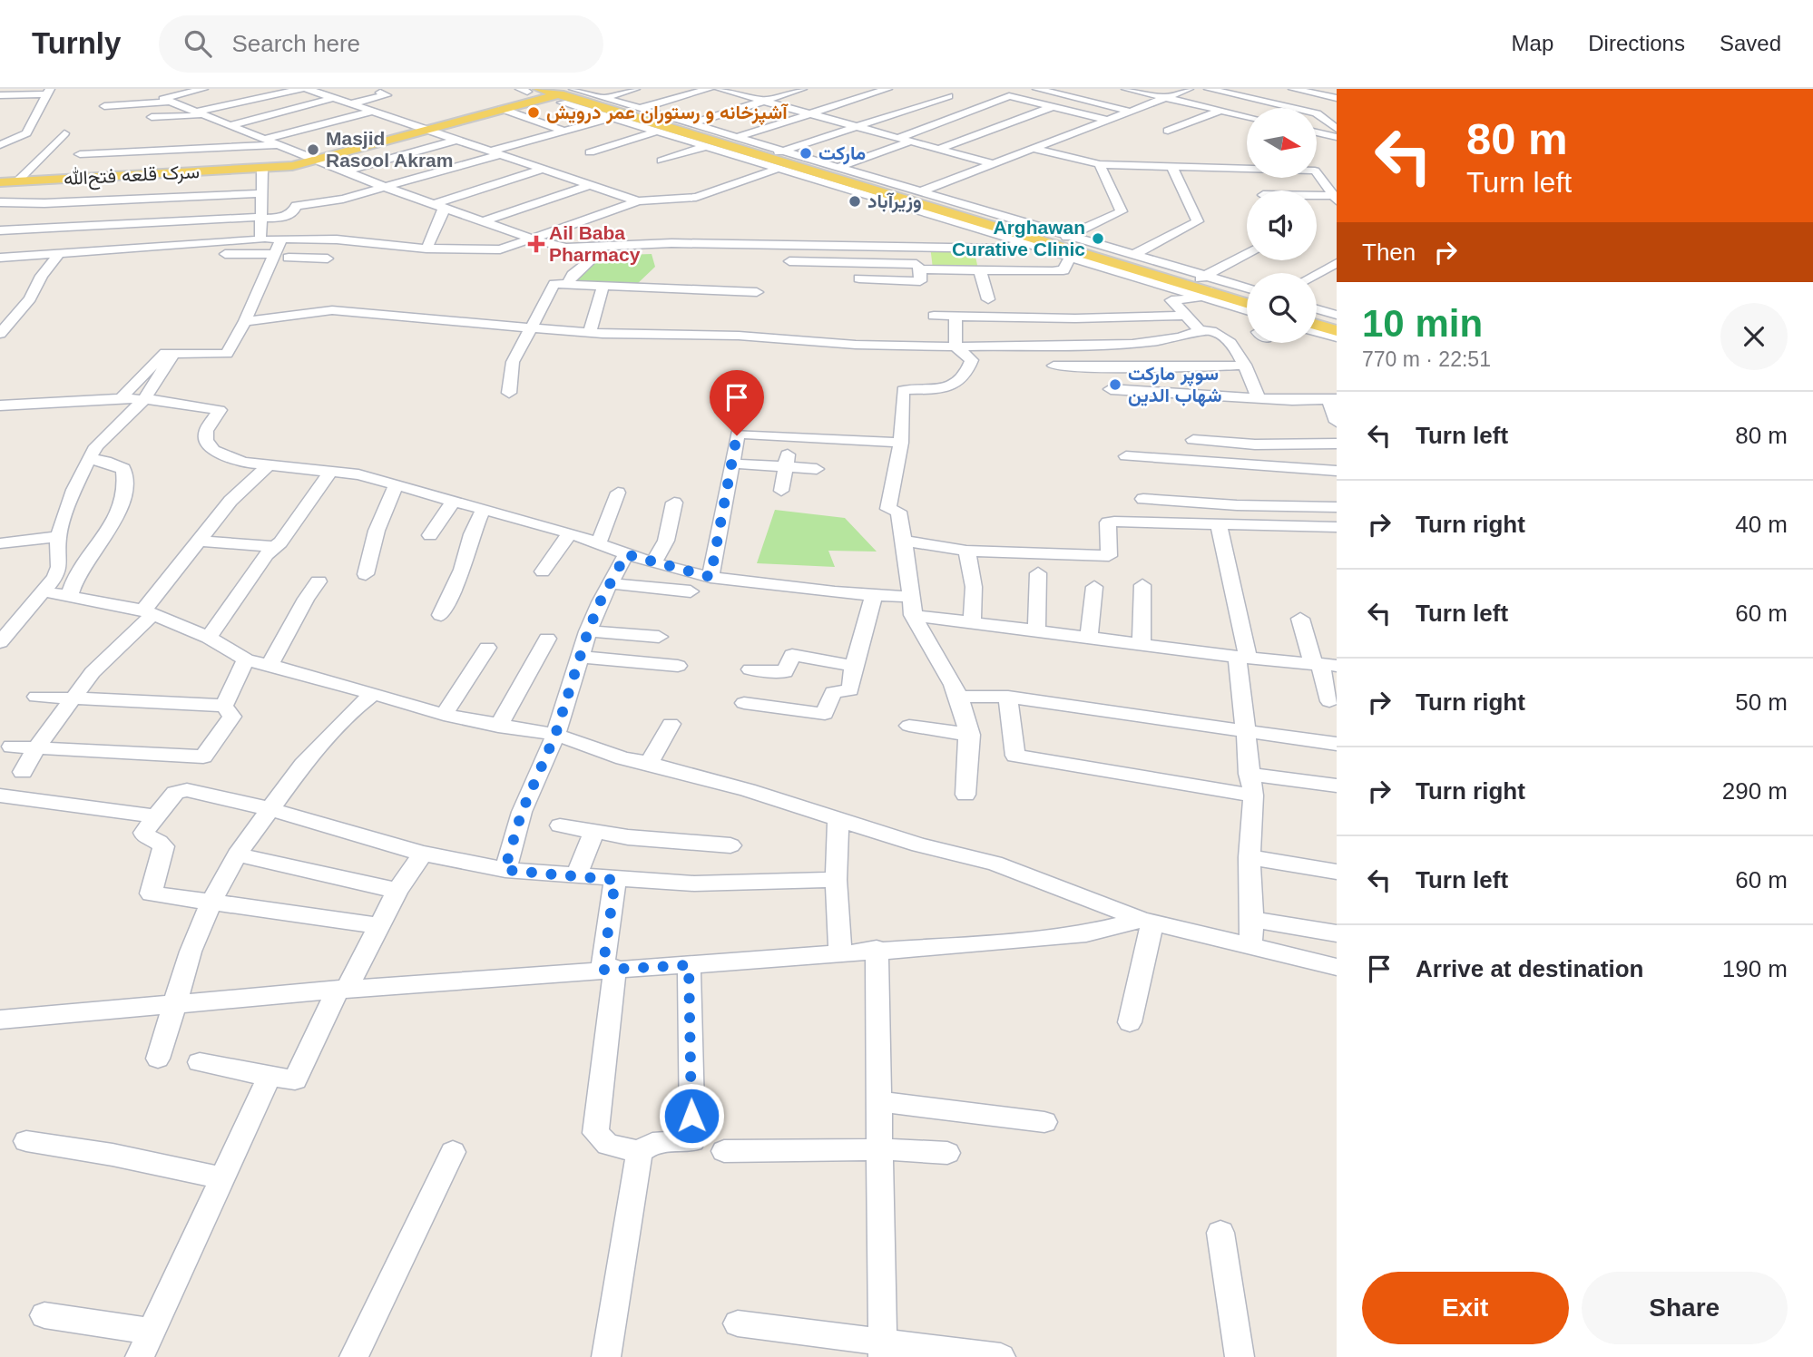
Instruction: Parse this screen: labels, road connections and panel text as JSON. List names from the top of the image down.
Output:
{
  "streets": {
    "main road": ["سرک قلعه فتح‌الله"]
  },
  "places": {
    "other": [
      "آشپزخانه و رستوران عمر درویش",
      "Masjid Rasool Akram",
      "مارکت",
      "وزیرآباد",
      "Arghawan Curative Clinic",
      "سوپر مارکت شهاب الدین"
    ],
    "health": ["Ail Baba Pharmacy"]
  },
  "north": "right",
  "page": {
    "header": "Turnly",
    "search": "Search here",
    "nav": ["Map", "Directions", "Saved"],
    "turn": ["80 m", "Turn left"],
    "then": "Then",
    "heading": ["10 min", "770 m · 22:51"],
    "list": [
      {
        "name": "Turn left",
        "value": "80 m"
      },
      {
        "name": "Turn right",
        "value": "40 m"
      },
      {
        "name": "Turn left",
        "value": "60 m"
      },
      {
        "name": "Turn right",
        "value": "50 m"
      },
      {
        "name": "Turn right",
        "value": "290 m"
      },
      {
        "name": "Turn left",
        "value": "60 m"
      },
      {
        "name": "Arrive at destination",
        "value": "190 m"
      }
    ],
    "buttons": ["Exit", "Share"]
  }
}
